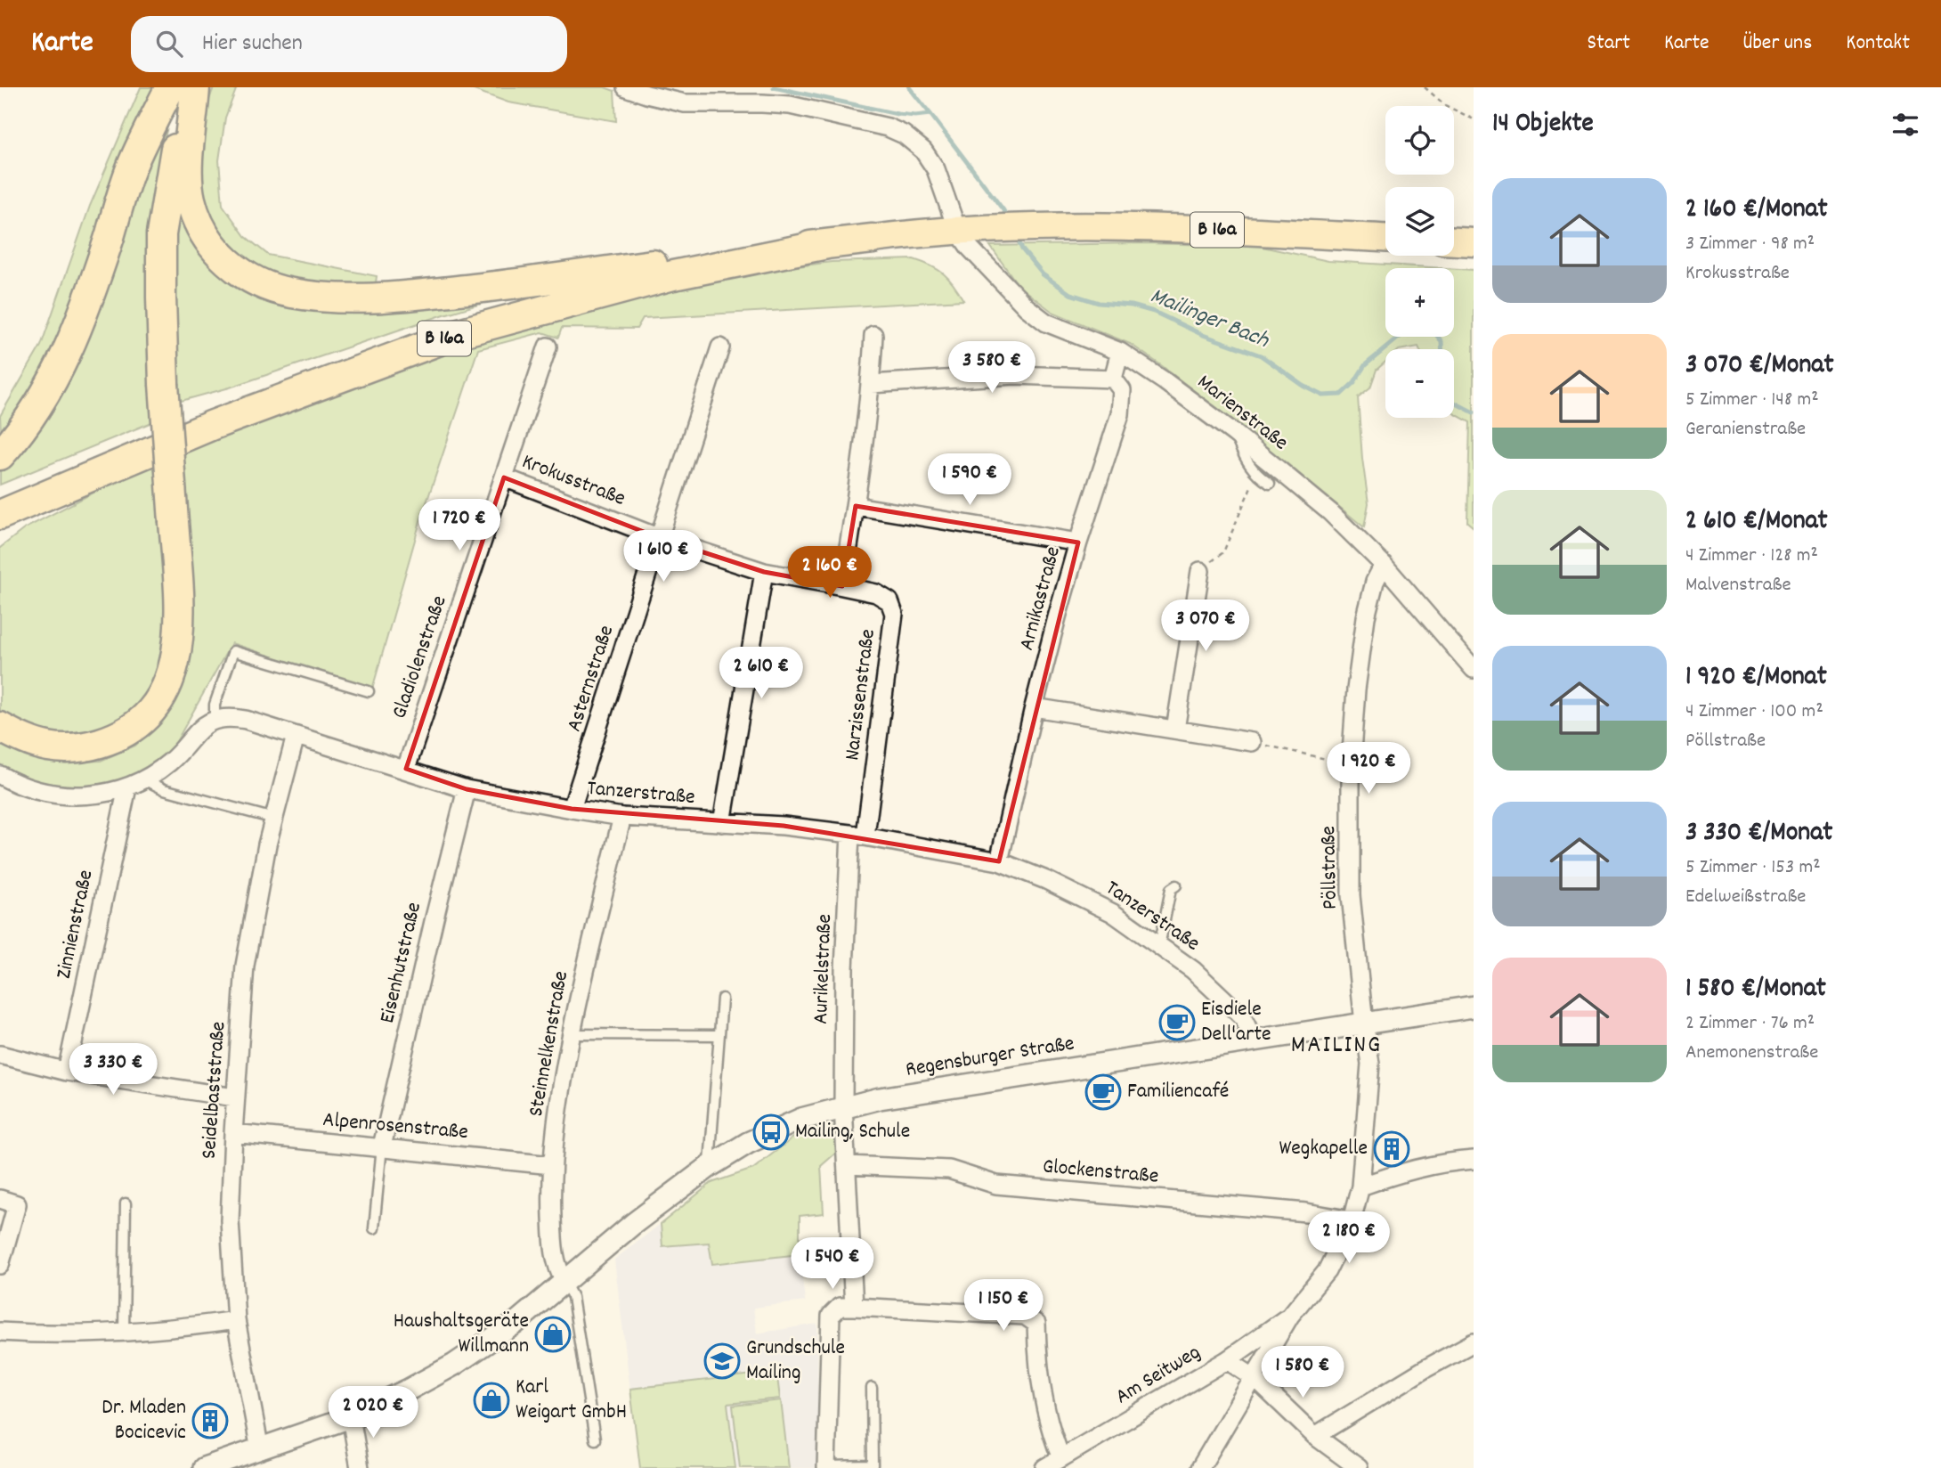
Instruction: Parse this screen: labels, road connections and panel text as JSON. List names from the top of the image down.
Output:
{
  "streets": {
    "highway": ["B 16a"],
    "street": [
      "Marienstraße",
      "Krokusstraße",
      "Arnikastraße",
      "Gladiolenstraße",
      "Asternstraße",
      "Narzissenstraße",
      "Tanzerstraße",
      "Pöllstraße",
      "Zinnienstraße",
      "Eisenhutstraße",
      "Aurikelstraße",
      "Steinnelkenstraße",
      "Regensburger Straße",
      "Seidelbaststraße",
      "Alpenrosenstraße",
      "Glockenstraße",
      "Am Seitweg"
    ]
  },
  "crossings": [
    ["B 16a", "Marienstraße"],
    ["Marienstraße", "Pöllstraße"],
    ["Krokusstraße", "Gladiolenstraße"],
    ["Krokusstraße", "Asternstraße"],
    ["Krokusstraße", "Narzissenstraße"],
    ["Arnikastraße", "Tanzerstraße"],
    ["Gladiolenstraße", "Tanzerstraße"],
    ["Asternstraße", "Tanzerstraße"],
    ["Narzissenstraße", "Tanzerstraße"],
    ["Narzissenstraße", "Aurikelstraße"],
    ["Tanzerstraße", "Eisenhutstraße"],
    ["Tanzerstraße", "Aurikelstraße"],
    ["Tanzerstraße", "Steinnelkenstraße"],
    ["Tanzerstraße", "Regensburger Straße"],
    ["Tanzerstraße", "Seidelbaststraße"],
    ["Pöllstraße", "Regensburger Straße"],
    ["Pöllstraße", "Glockenstraße"],
    ["Pöllstraße", "Am Seitweg"],
    ["Eisenhutstraße", "Alpenrosenstraße"],
    ["Aurikelstraße", "Regensburger Straße"],
    ["Aurikelstraße", "Glockenstraße"],
    ["Steinnelkenstraße", "Regensburger Straße"],
    ["Steinnelkenstraße", "Alpenrosenstraße"],
    ["Regensburger Straße", "Seidelbaststraße"],
    ["Seidelbaststraße", "Alpenrosenstraße"]
  ],
  "districts": ["MAILING"],
  "water": ["Mailinger Bach"],
  "places": {
    "cafe": ["Eisdiele Dell'arte", "Familiencafé"],
    "bus stop": ["Mailing, Schule"],
    "building": ["Wegkapelle", "Dr. Mladen Bocicevic"],
    "shop": ["Haushaltsgeräte Willmann", "Karl Weigart GmbH"],
    "school or university": ["Grundschule Mailing"]
  },
  "page": {
    "header": "Karte",
    "search": "Hier suchen",
    "nav": [
      "Start",
      "Karte",
      "Über uns",
      "Kontakt"
    ],
    "heading": "14 Objekte",
    "map_buttons": ["+", "−"],
    "list": [
      {
        "name": "2 160 €/Monat",
        "note": "3 Zimmer · 98 m² · Krokusstraße"
      },
      {
        "name": "3 070 €/Monat",
        "note": "5 Zimmer · 148 m² · Geranienstraße"
      },
      {
        "name": "2 610 €/Monat",
        "note": "4 Zimmer · 128 m² · Malvenstraße"
      },
      {
        "name": "1 920 €/Monat",
        "note": "4 Zimmer · 100 m² · Pöllstraße"
      },
      {
        "name": "3 330 €/Monat",
        "note": "5 Zimmer · 153 m² · Edelweißstraße"
      },
      {
        "name": "1 580 €/Monat",
        "note": "2 Zimmer · 76 m² · Anemonenstraße"
      }
    ],
    "price": [
      "3 580 €",
      "1 590 €",
      "1 720 €",
      "1 610 €",
      "2 160 €",
      "3 070 €",
      "2 610 €",
      "1 920 €",
      "3 330 €",
      "2 180 €",
      "1 540 €",
      "1 150 €",
      "1 580 €",
      "2 020 €"
    ]
  }
}
